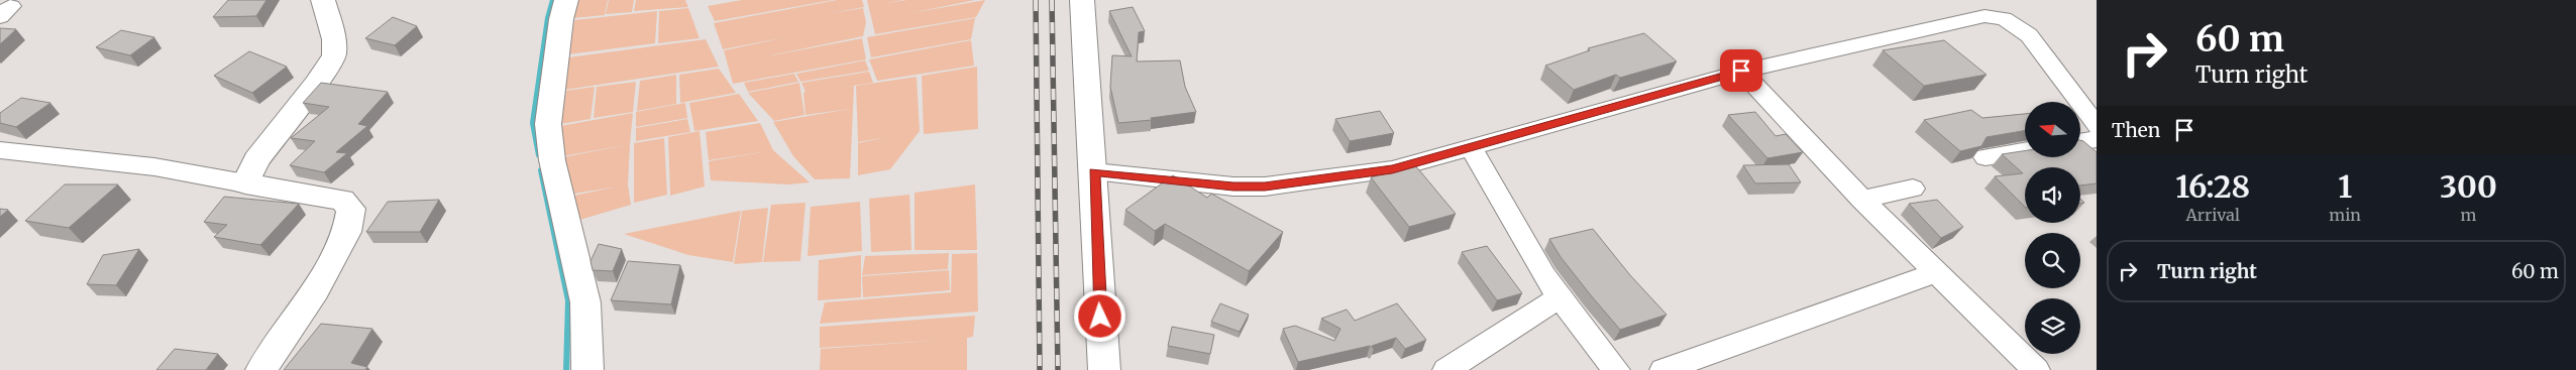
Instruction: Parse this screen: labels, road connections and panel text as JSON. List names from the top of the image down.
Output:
{
  "north": "left",
  "page": {
    "turn": ["60 m", "Turn right"],
    "then": "Then",
    "eta": [
      "16:28",
      "Arrival",
      "1",
      "min",
      "300",
      "m"
    ],
    "list": [
      {
        "name": "Turn right",
        "value": "60 m"
      }
    ]
  }
}
